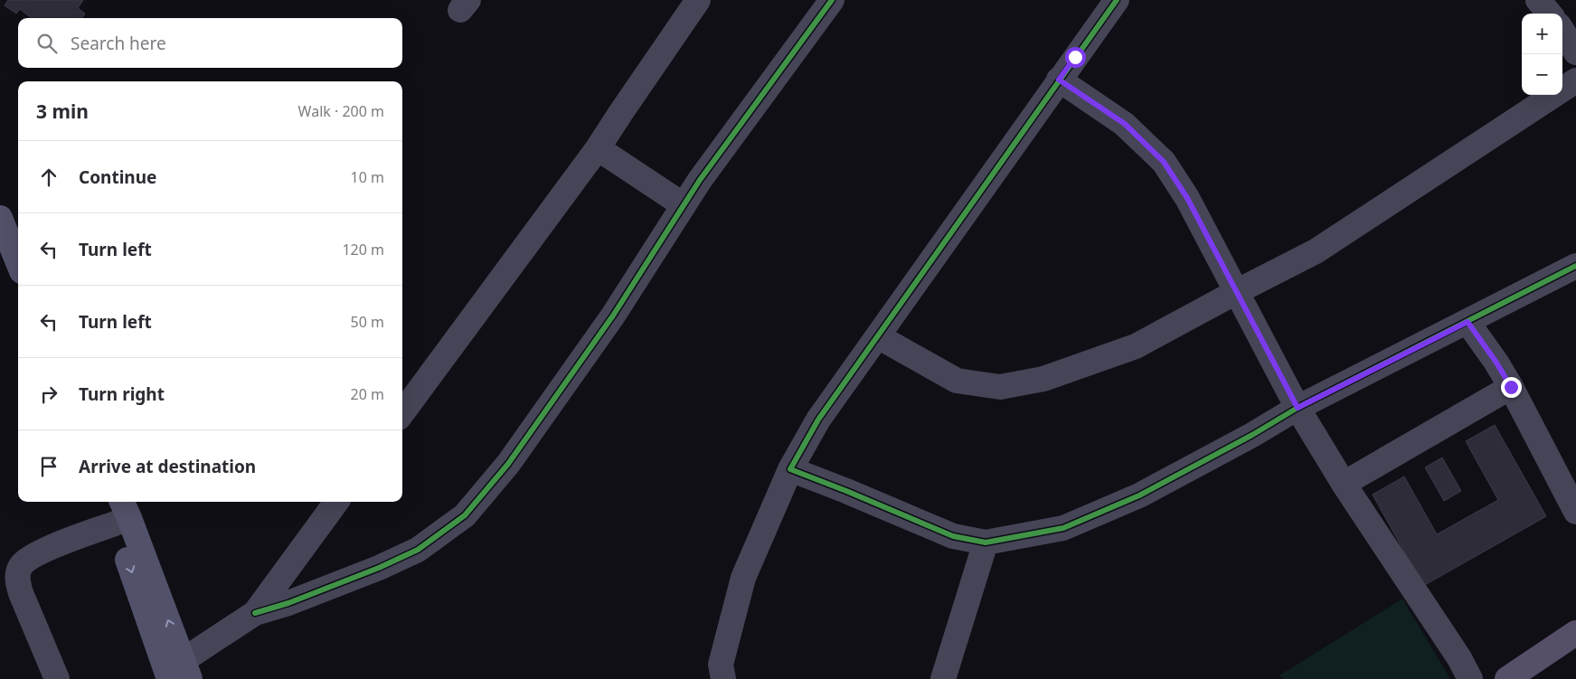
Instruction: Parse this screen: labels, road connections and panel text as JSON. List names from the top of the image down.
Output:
{
  "page": {
    "map_buttons": ["+", "−"],
    "search": "Search here",
    "heading": ["3 min", "Walk · 200 m"],
    "list": [
      ["Continue", "10 m"],
      ["Turn left", "120 m"],
      ["Turn left", "50 m"],
      ["Turn right", "20 m"],
      "Arrive at destination"
    ]
  }
}
